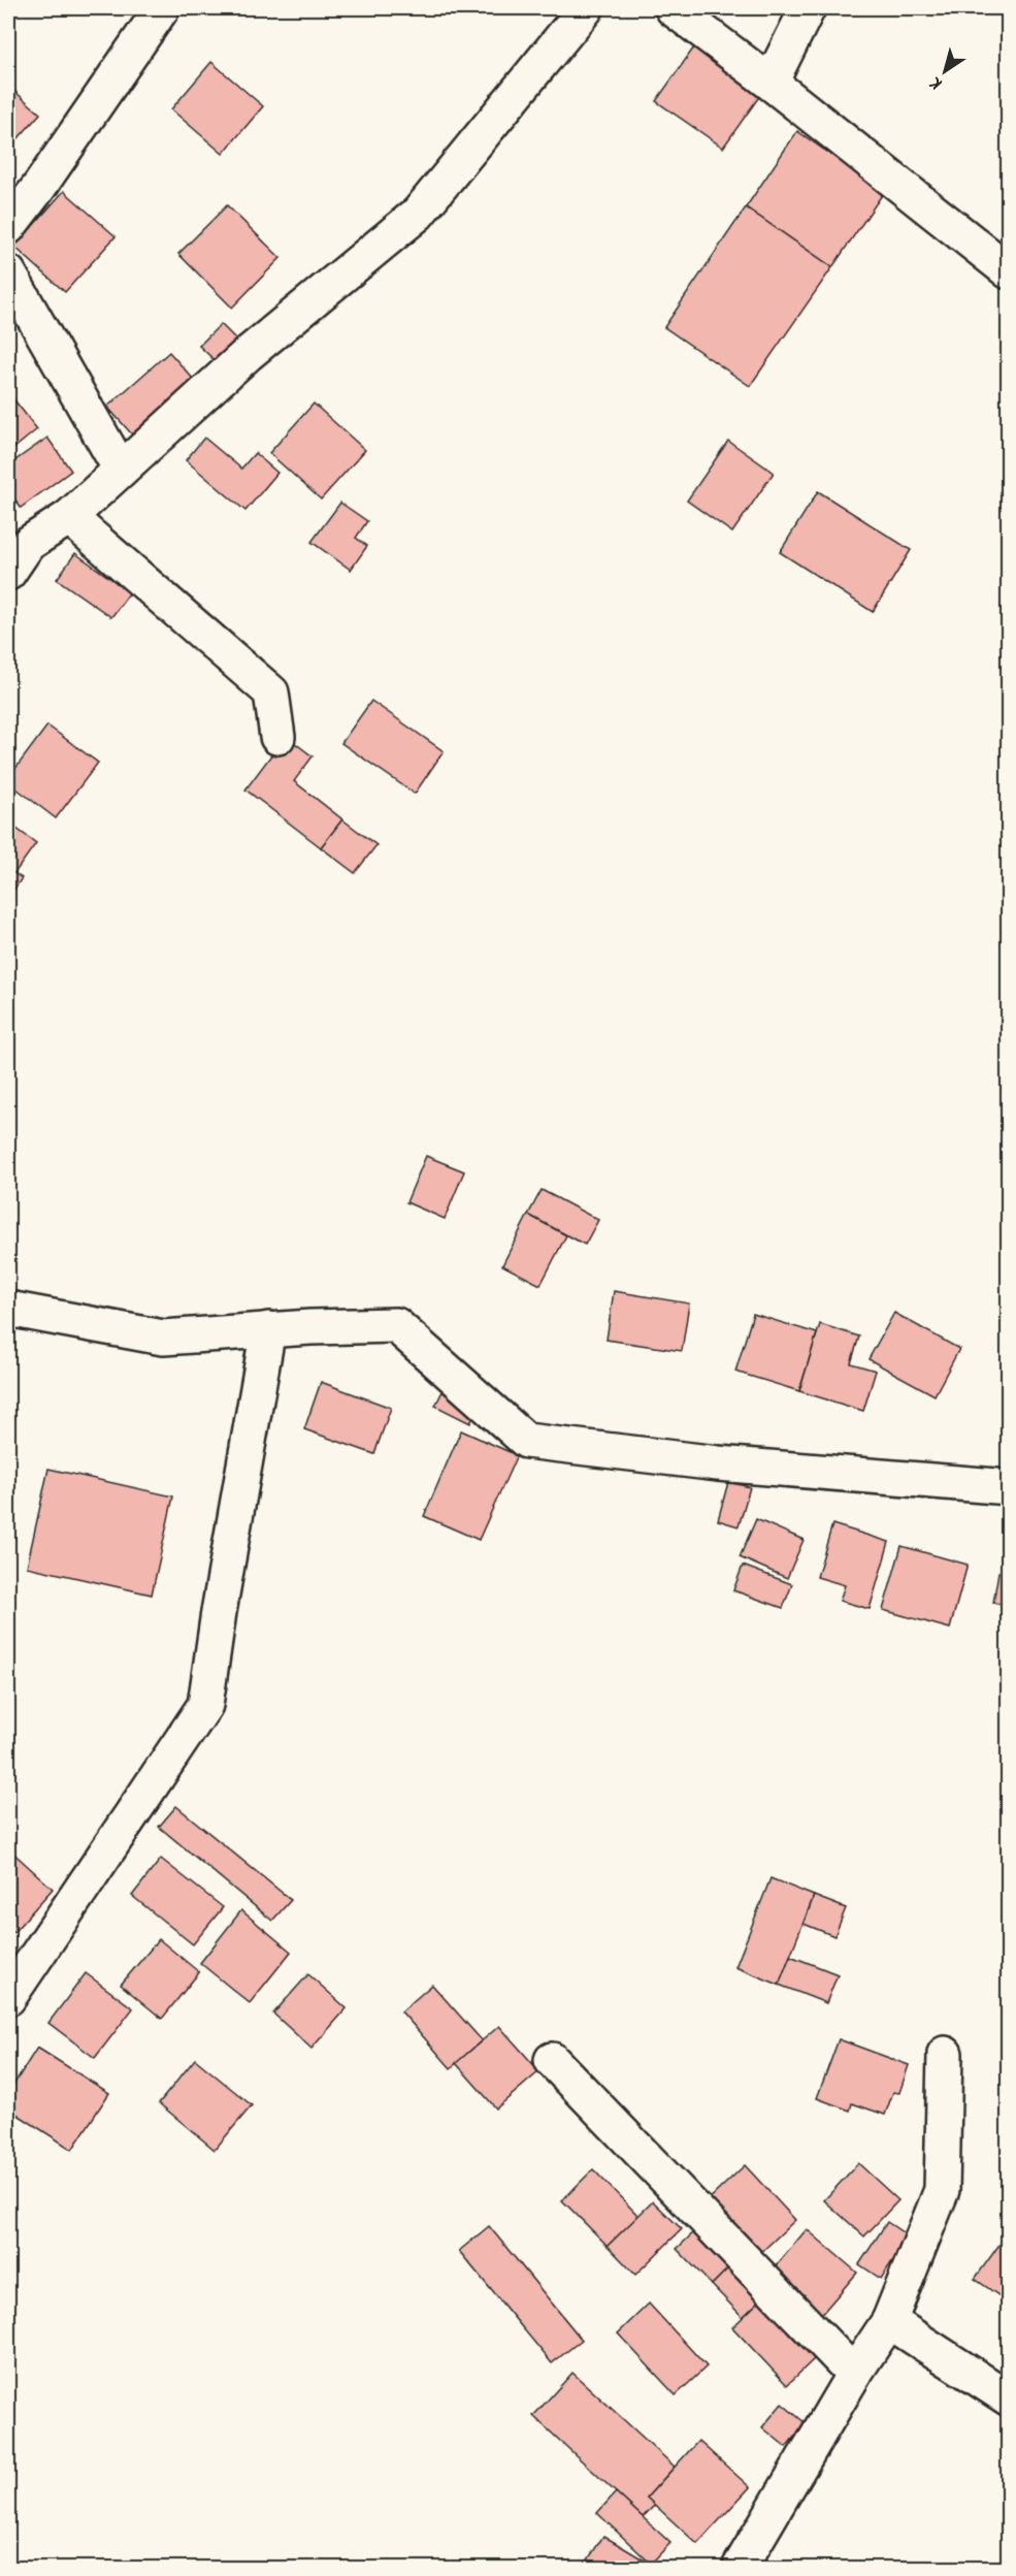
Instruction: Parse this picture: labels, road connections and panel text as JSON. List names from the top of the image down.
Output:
{
  "north": "bottom left"
}
